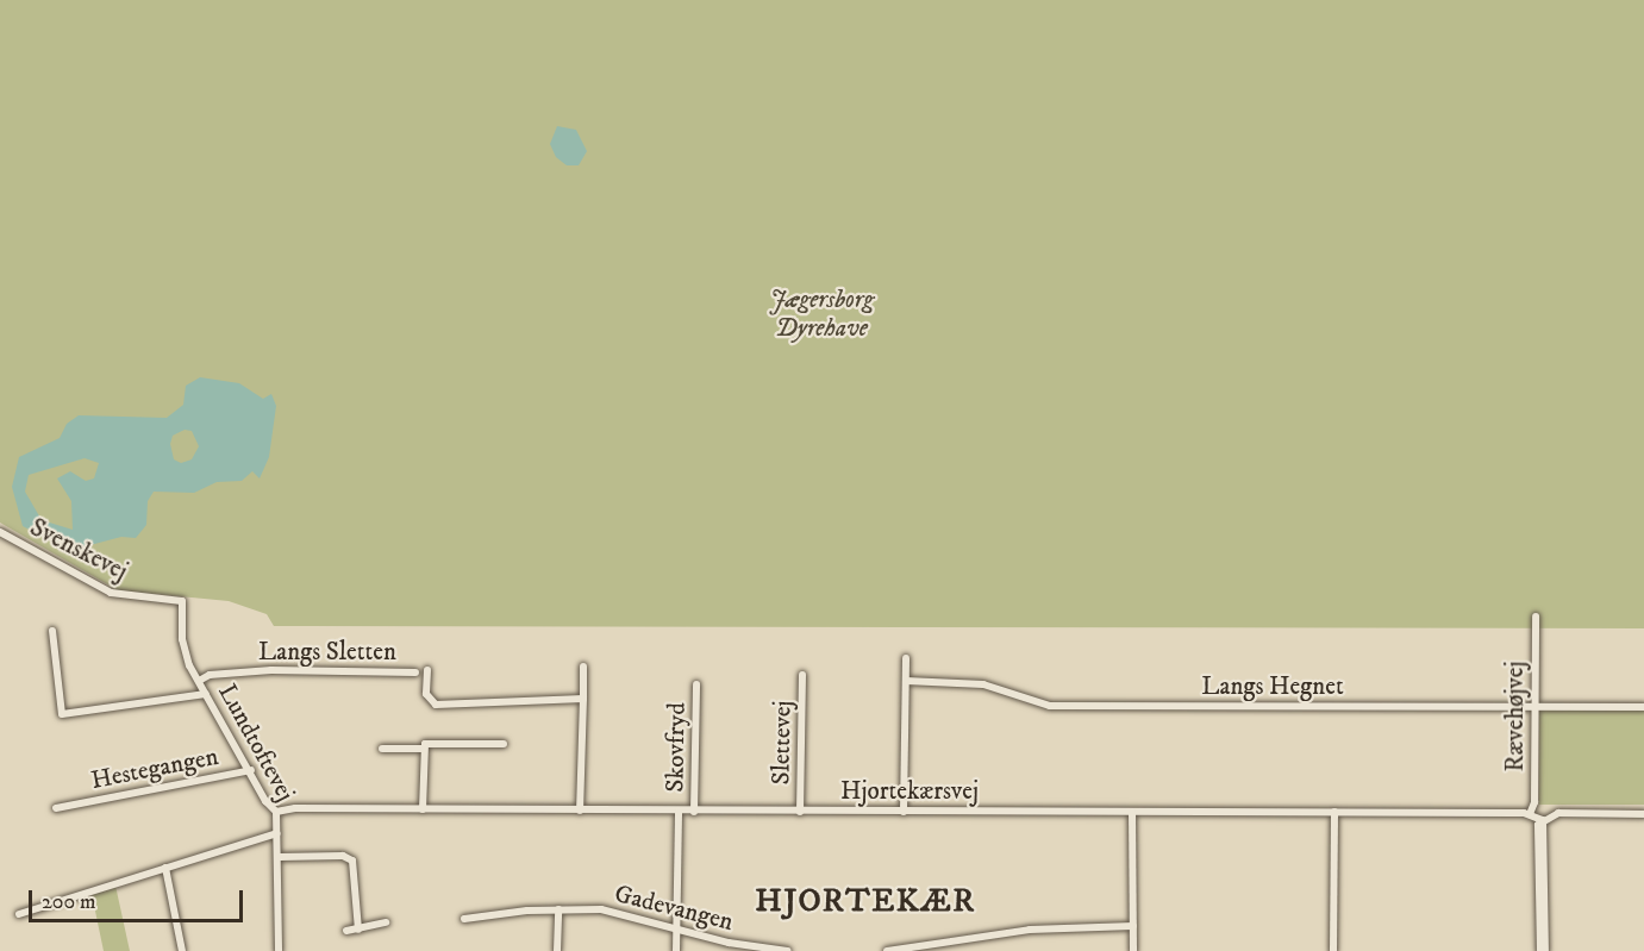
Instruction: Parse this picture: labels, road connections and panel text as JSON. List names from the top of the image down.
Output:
{
  "streets": {
    "street": [
      "Svenskevej",
      "Langs Sletten",
      "Langs Hegnet",
      "Rævehøjvej",
      "Lundtoftevej",
      "Slettevej",
      "Skovfryd",
      "Hestegangen",
      "Hjortekærsvej",
      "Gadevangen"
    ]
  },
  "crossings": [
    ["Svenskevej", "Lundtoftevej"],
    ["Langs Sletten", "Lundtoftevej"],
    ["Langs Hegnet", "Rævehøjvej"],
    ["Rævehøjvej", "Hjortekærsvej"],
    ["Lundtoftevej", "Hestegangen"],
    ["Lundtoftevej", "Hjortekærsvej"],
    ["Slettevej", "Hjortekærsvej"],
    ["Skovfryd", "Hjortekærsvej"]
  ],
  "districts": ["HJORTEKÆR"],
  "parks": ["Jægersborg Dyrehave"],
  "scale_bar": "200 m"
}
